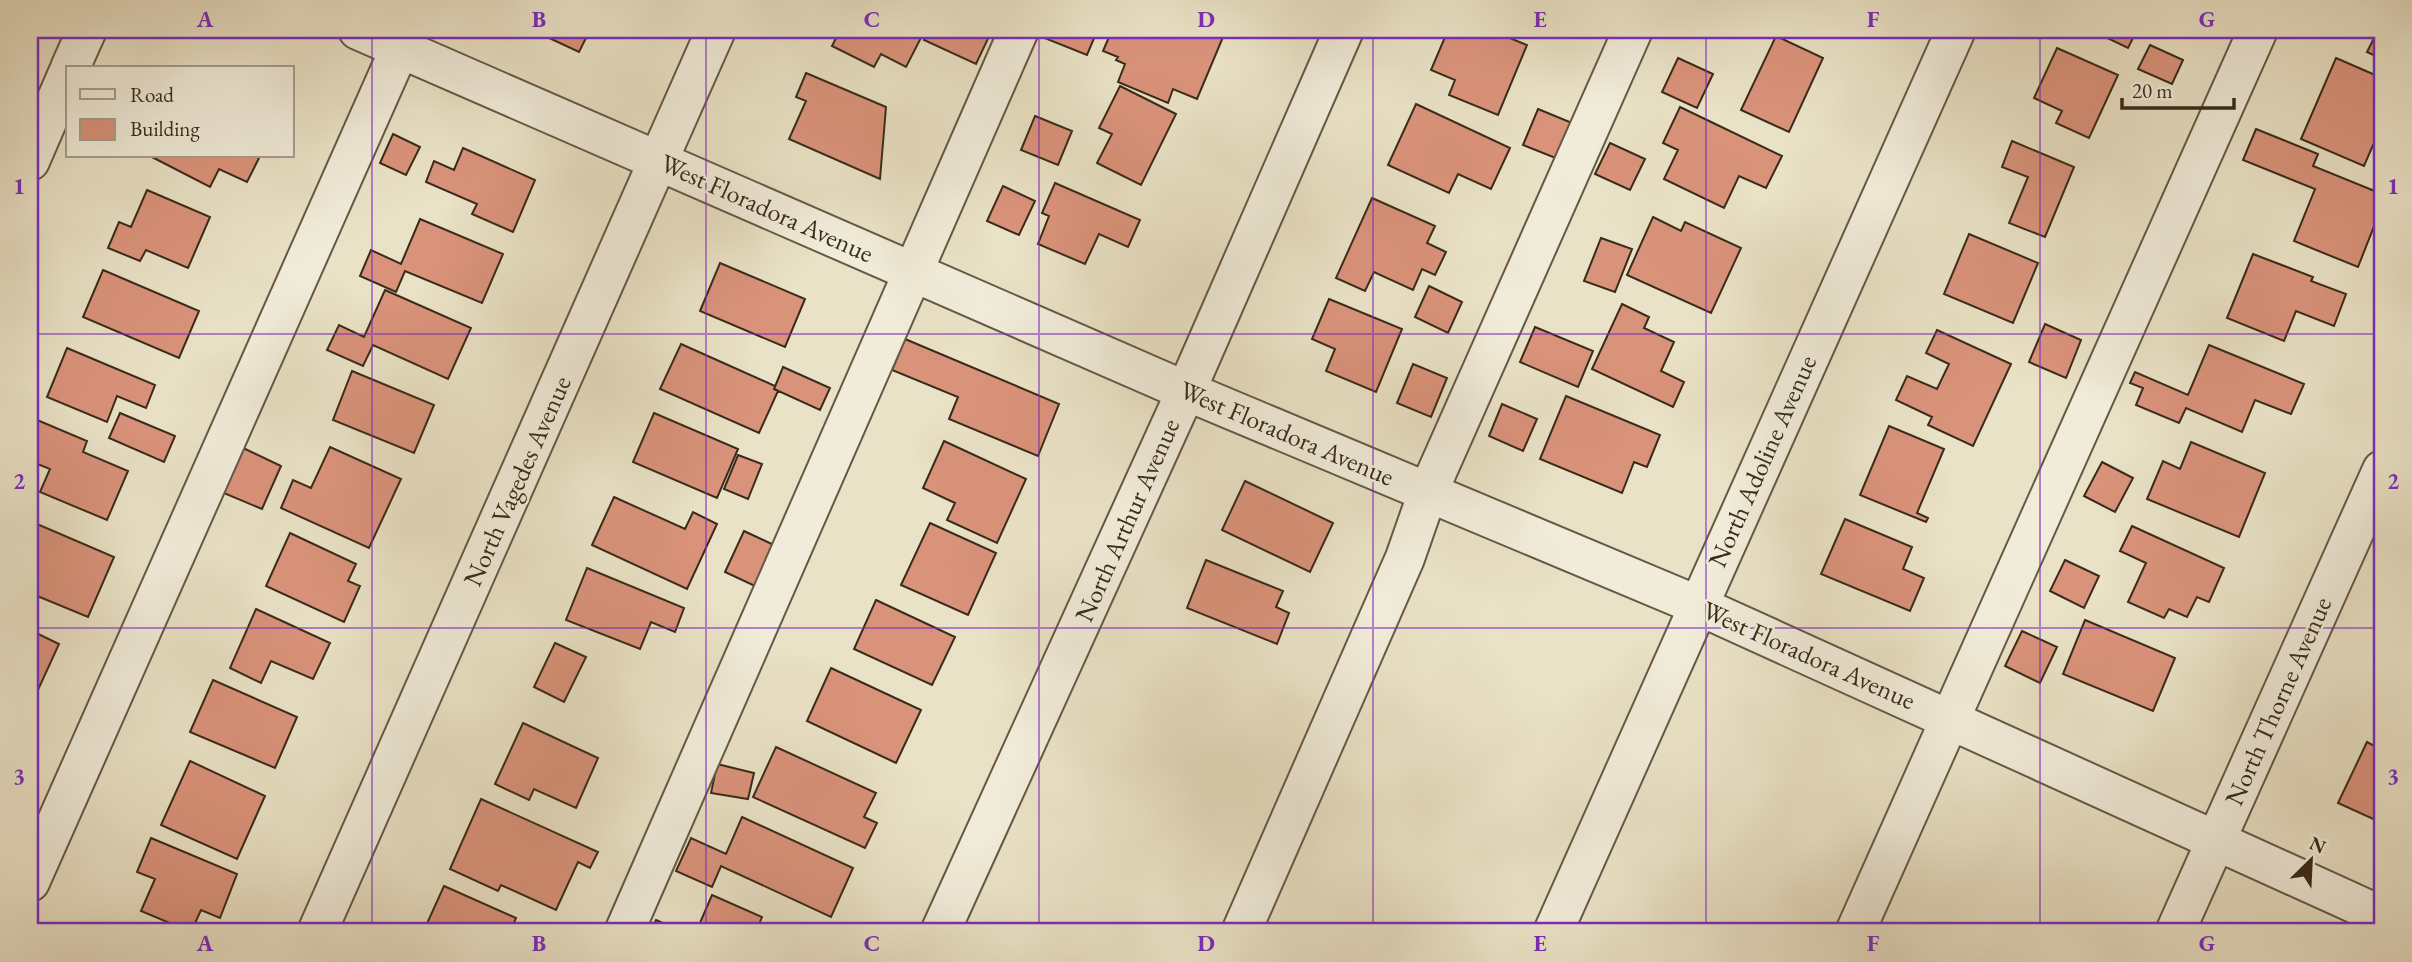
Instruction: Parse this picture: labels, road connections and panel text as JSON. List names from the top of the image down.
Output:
{
  "streets": {
    "street": [
      "West Floradora Avenue",
      "North Adoline Avenue",
      "North Vagedes Avenue",
      "North Arthur Avenue",
      "North Thorne Avenue"
    ]
  },
  "crossings": [
    ["West Floradora Avenue", "North Adoline Avenue"],
    ["West Floradora Avenue", "North Vagedes Avenue"],
    ["West Floradora Avenue", "North Arthur Avenue"],
    ["West Floradora Avenue", "North Thorne Avenue"]
  ],
  "legend": ["Road", "Building"],
  "scale_bar": "20 m",
  "north": "top right",
  "grid": {
    "columns": [
      "A",
      "B",
      "C",
      "D",
      "E",
      "F",
      "G"
    ],
    "rows": ["1", "2", "3"]
  }
}
